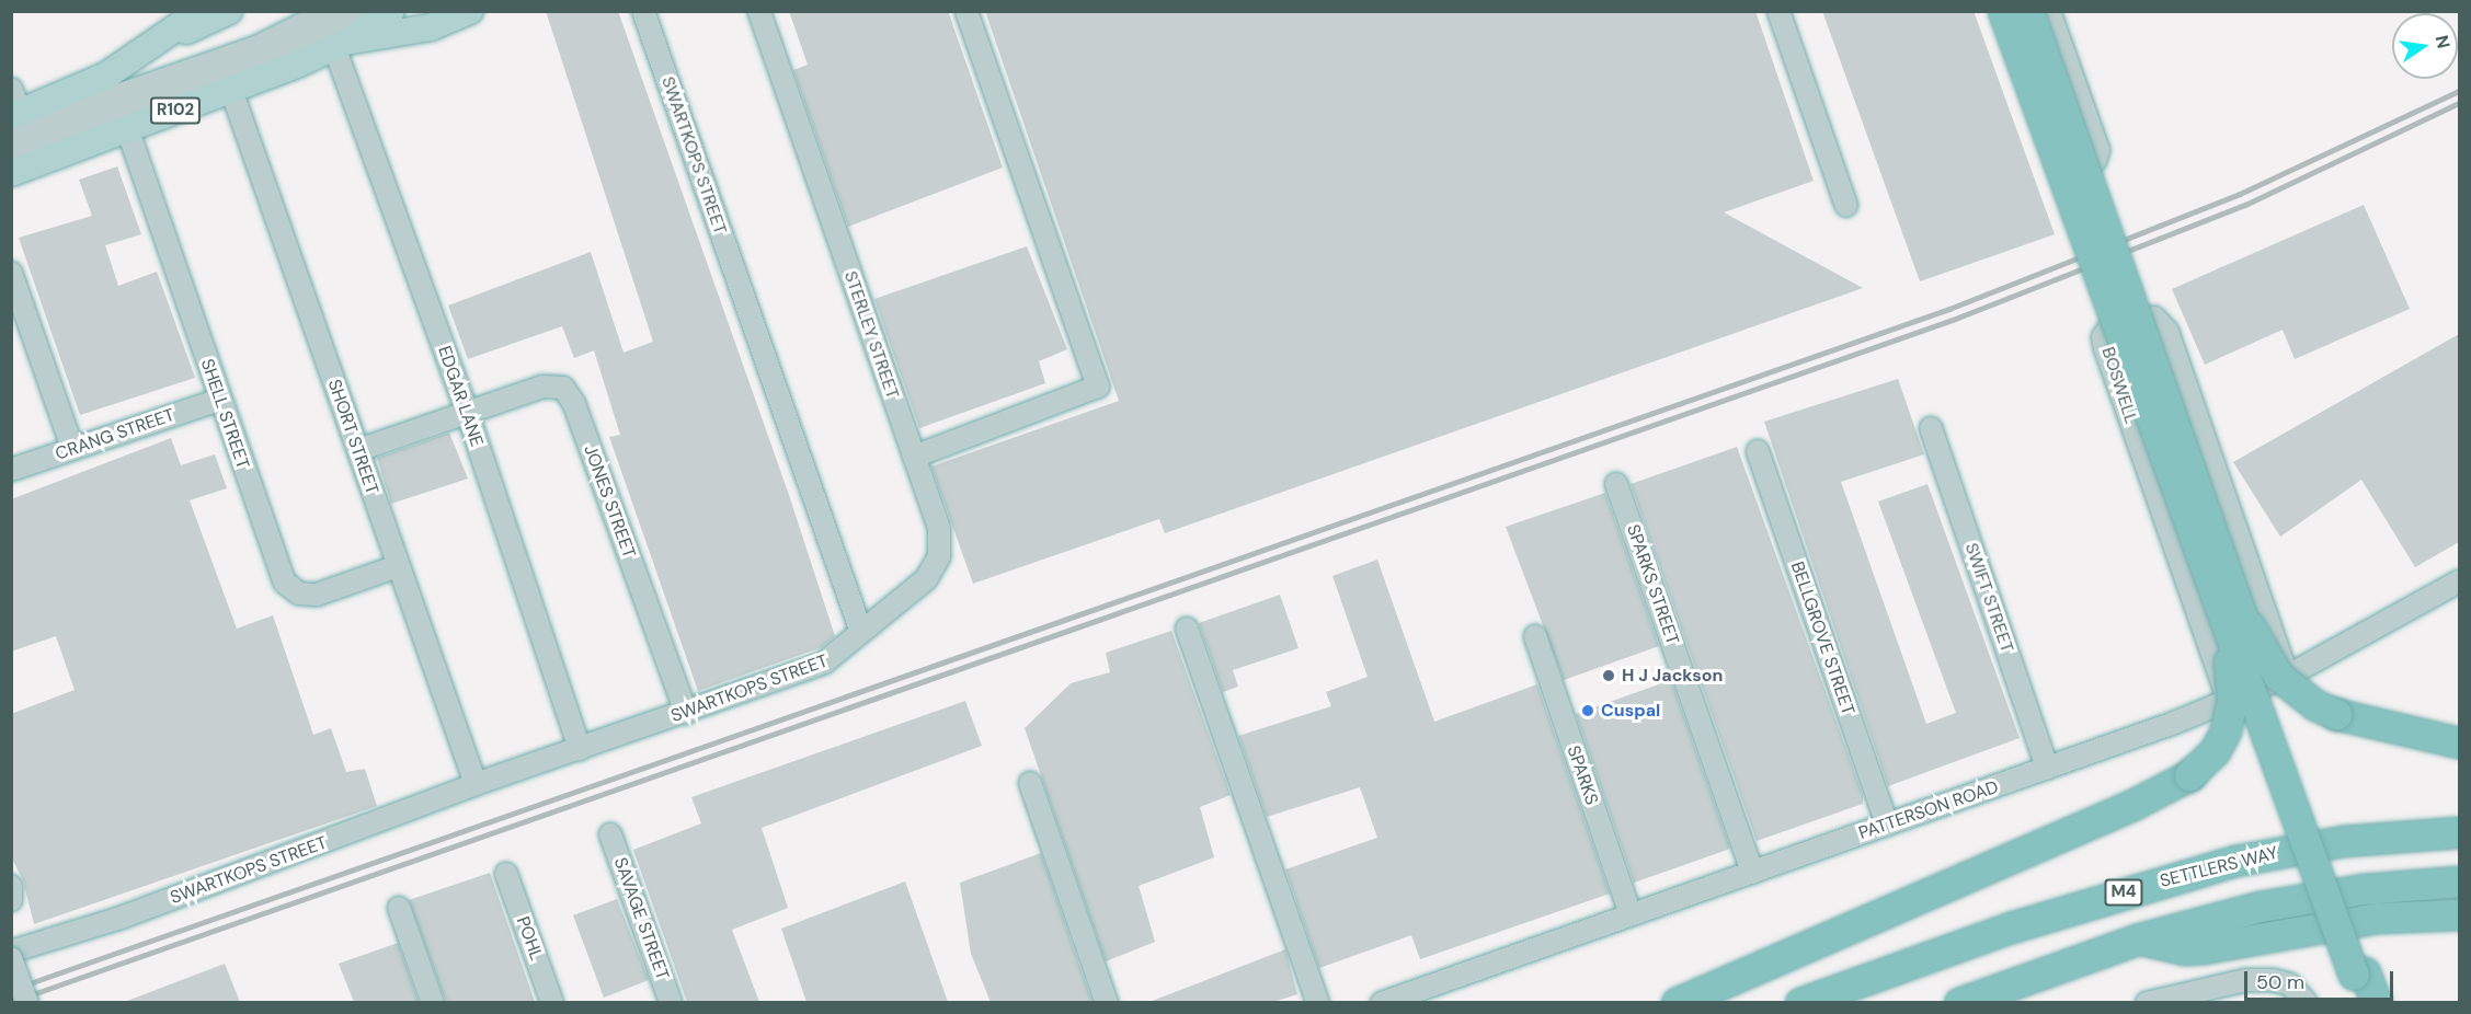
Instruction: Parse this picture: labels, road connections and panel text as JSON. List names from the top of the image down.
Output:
{
  "streets": {
    "highway": ["SETTLERS WAY", "M4"],
    "main road": ["R102"],
    "street": [
      "SWARTKOPS STREET",
      "STERLEY STREET",
      "BOSWELL",
      "EDGAR LANE",
      "SHELL STREET",
      "CRANG STREET",
      "SHORT STREET",
      "JONES STREET",
      "SPARKS STREET",
      "SWIFT STREET",
      "BELLGROVE STREET",
      "SPARKS",
      "PATTERSON ROAD",
      "SAVAGE STREET",
      "POHL"
    ]
  },
  "crossings": [
    ["R102", "EDGAR LANE"],
    ["R102", "SHELL STREET"],
    ["R102", "SHORT STREET"],
    ["SWARTKOPS STREET", "STERLEY STREET"],
    ["SWARTKOPS STREET", "EDGAR LANE"],
    ["SWARTKOPS STREET", "SHORT STREET"],
    ["SWARTKOPS STREET", "JONES STREET"],
    ["BOSWELL", "PATTERSON ROAD"],
    ["EDGAR LANE", "JONES STREET"],
    ["SHELL STREET", "CRANG STREET"],
    ["SHELL STREET", "SHORT STREET"],
    ["SHORT STREET", "JONES STREET"],
    ["SPARKS STREET", "PATTERSON ROAD"],
    ["SWIFT STREET", "PATTERSON ROAD"],
    ["BELLGROVE STREET", "PATTERSON ROAD"],
    ["SPARKS", "PATTERSON ROAD"]
  ],
  "places": ["H J Jackson", "Cuspal"],
  "scale_bar": "50 m",
  "north": "right"
}
